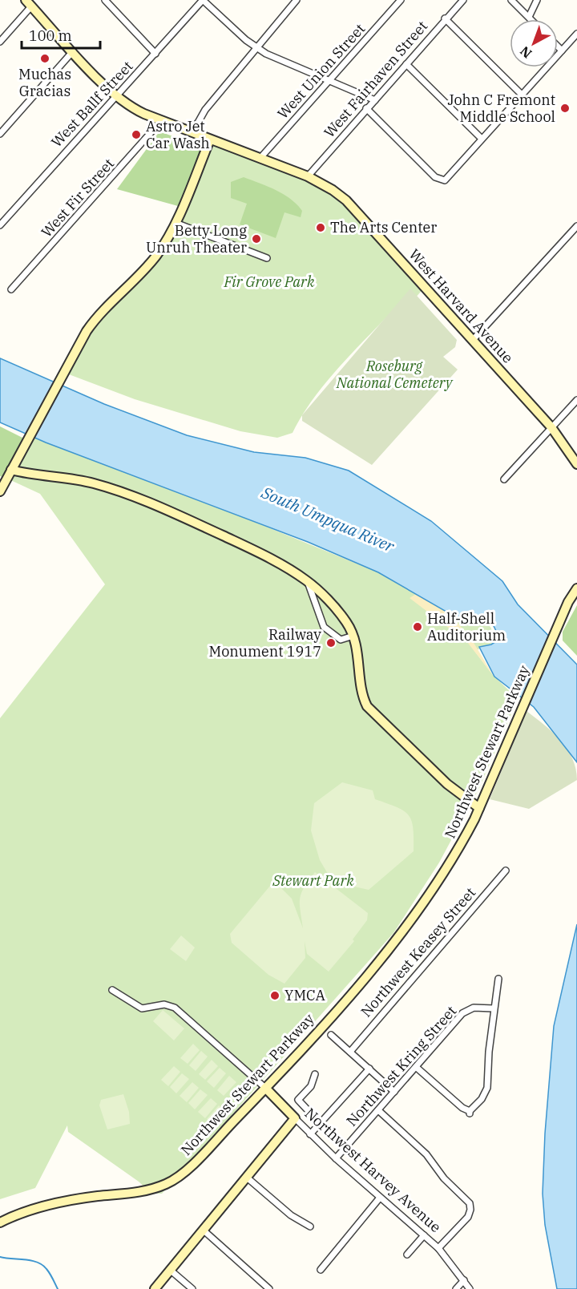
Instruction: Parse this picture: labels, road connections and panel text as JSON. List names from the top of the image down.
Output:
{
  "streets": {
    "main road": ["West Harvard Avenue", "Northwest Stewart Parkway", "Northwest Harvey Avenue"],
    "street": [
      "West Union Street",
      "West Fairhaven Street",
      "West Ballf Street",
      "West Fir Street",
      "Northwest Keasey Street",
      "Northwest Kring Street"
    ]
  },
  "crossings": [
    ["West Union Street", "West Harvard Avenue"],
    ["West Fairhaven Street", "West Harvard Avenue"],
    ["West Ballf Street", "West Harvard Avenue"],
    ["West Fir Street", "West Harvard Avenue"],
    ["Northwest Stewart Parkway", "Northwest Harvey Avenue"],
    ["Northwest Kring Street", "Northwest Harvey Avenue"]
  ],
  "water": ["South Umpqua River"],
  "parks": ["Fir Grove Park", "Roseburg National Cemetery", "Stewart Park"],
  "places": [
    "Muchas Gracias",
    "John C Fremont Middle School",
    "Astro Jet Car Wash",
    "The Arts Center",
    "Betty Long Unruh Theater",
    "Half-Shell Auditorium",
    "Railway Monument 1917",
    "YMCA"
  ],
  "scale_bar": "100 m",
  "north": "bottom left"
}
